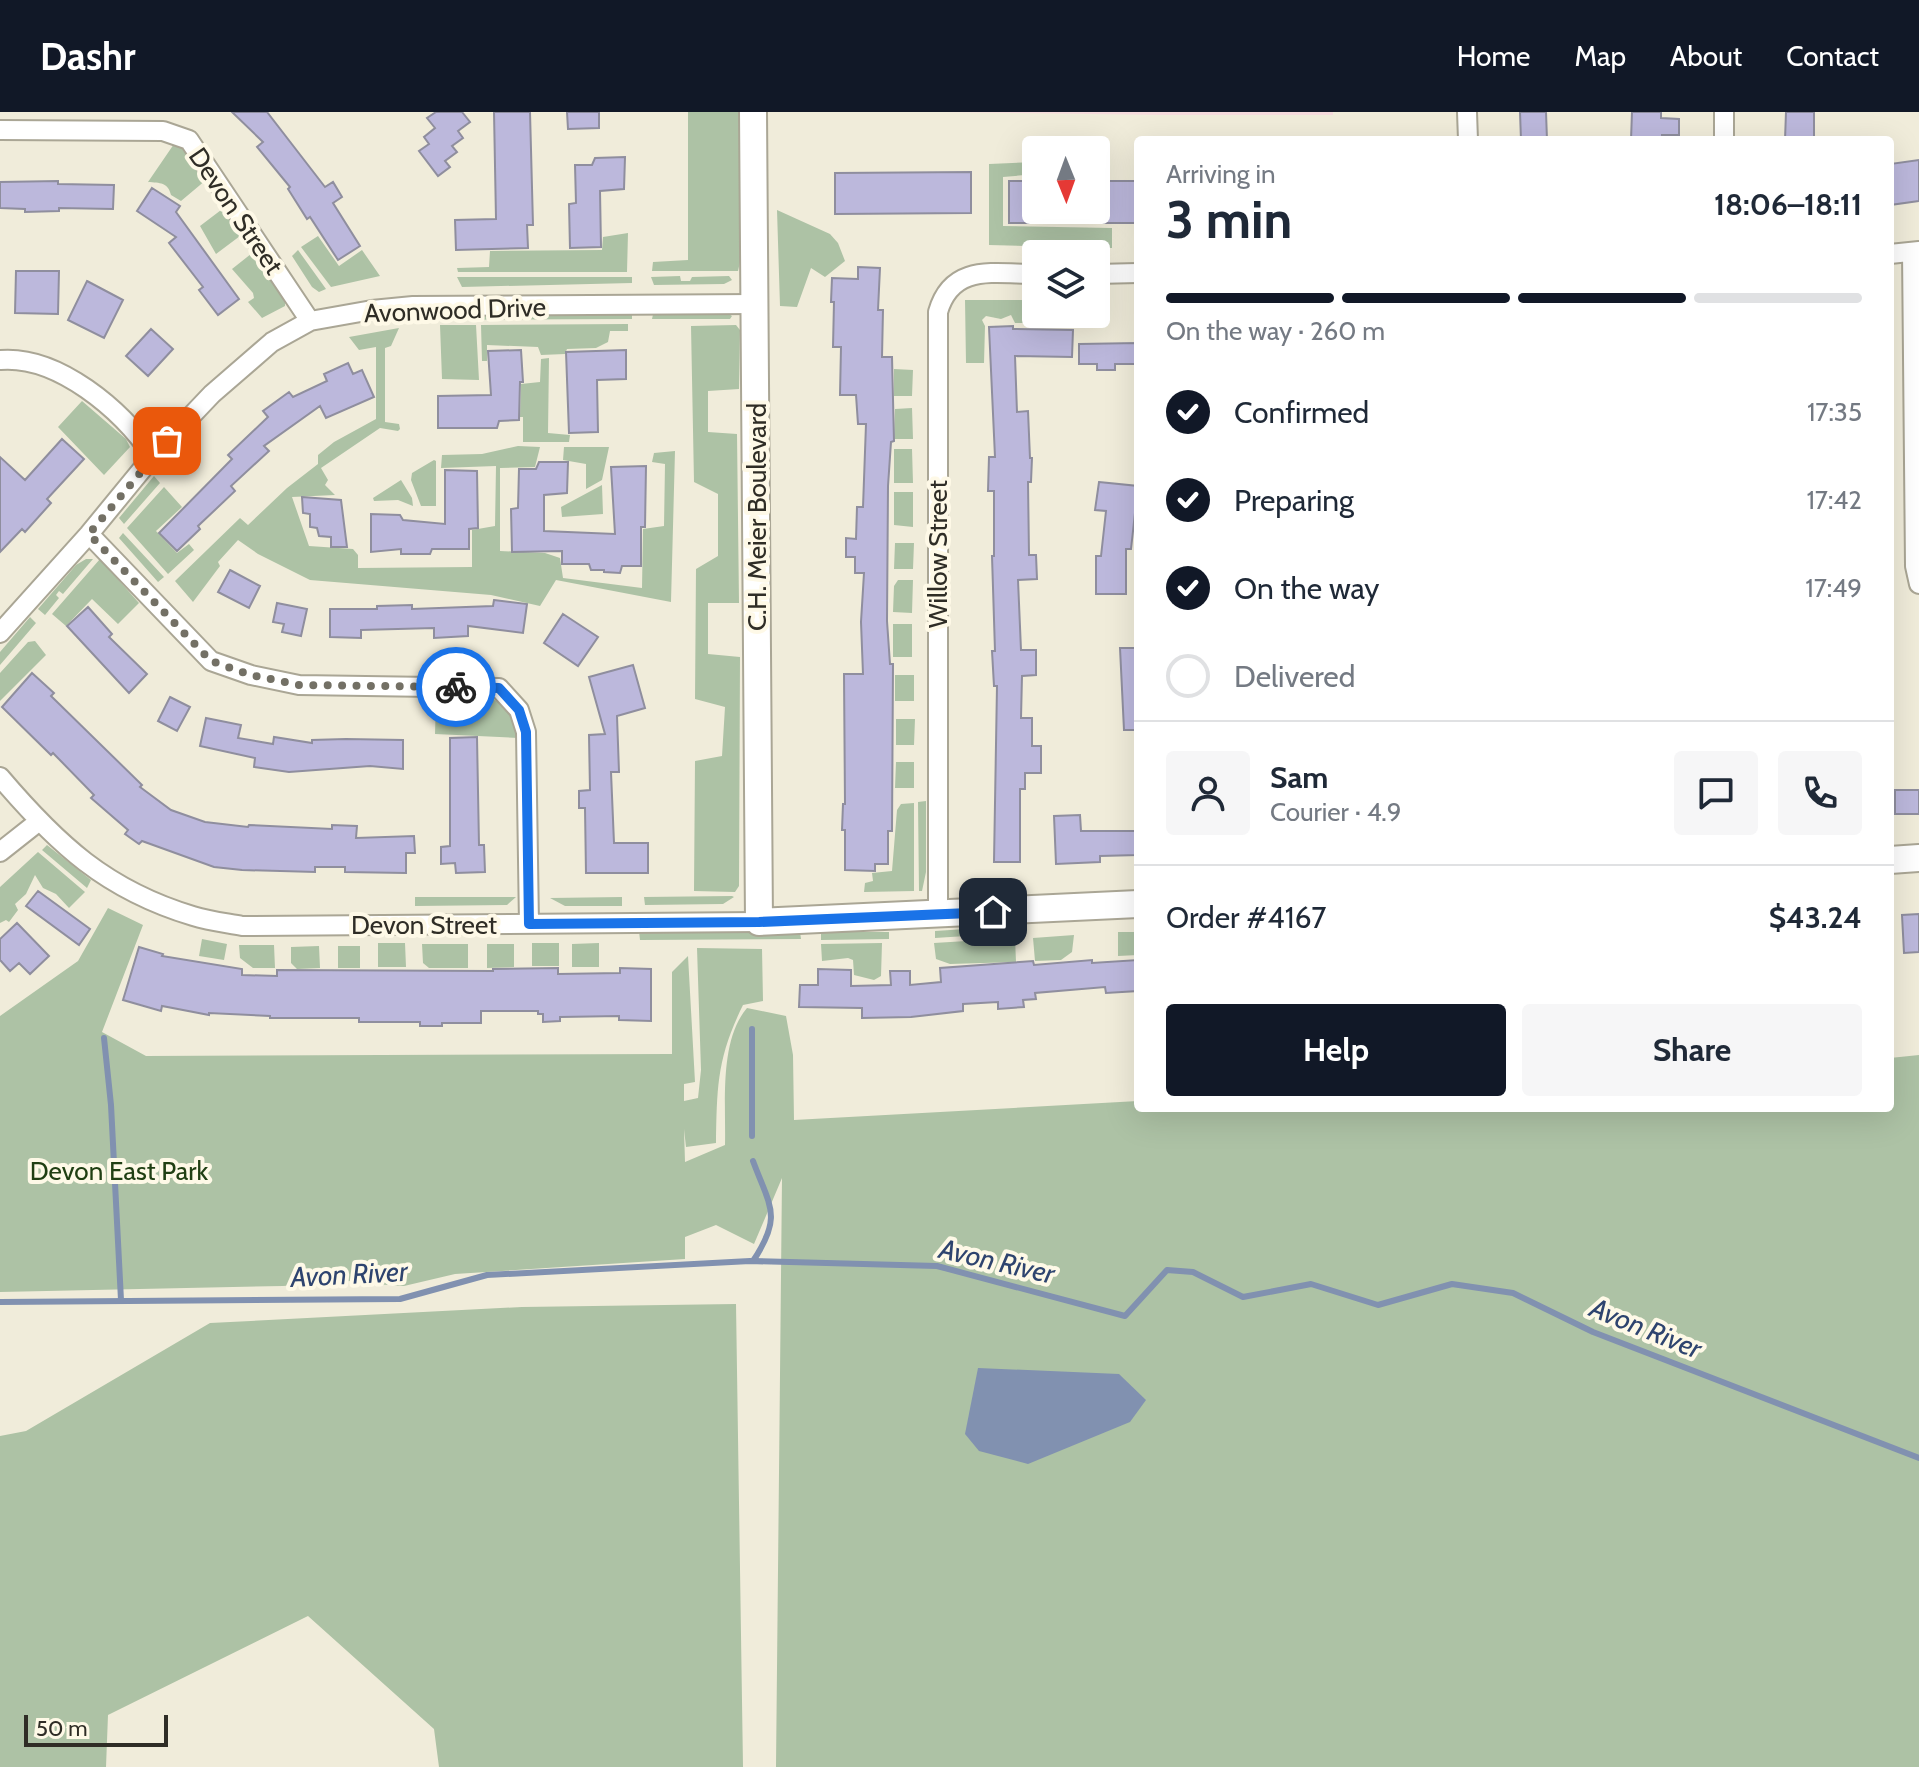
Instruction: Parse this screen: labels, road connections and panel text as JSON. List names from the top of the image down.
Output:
{
  "streets": {
    "street": [
      "Devon Street",
      "Avonwood Drive",
      "C.H. Meier Boulevard",
      "Willow Street"
    ]
  },
  "crossings": [
    ["Devon Street", "Avonwood Drive"],
    ["Devon Street", "C.H. Meier Boulevard"],
    ["Devon Street", "Willow Street"],
    ["Avonwood Drive", "C.H. Meier Boulevard"]
  ],
  "water": ["Avon River"],
  "parks": ["Devon East Park"],
  "scale_bar": "50 m",
  "north": "bottom",
  "page": {
    "header": "Dashr",
    "nav": [
      "Home",
      "Map",
      "About",
      "Contact"
    ],
    "heading": ["3 min", "Arriving in", "18:06–18:11"],
    "panel": [
      "Sam",
      "Courier · 4.9",
      "Order #4167",
      "$43.24"
    ],
    "bar": "On the way · 260 m",
    "list": [
      ["Confirmed", "17:35"],
      ["Preparing", "17:42"],
      ["On the way", "17:49"],
      "Delivered"
    ],
    "buttons": ["Help", "Share"],
    "scale": "50 m"
  }
}
